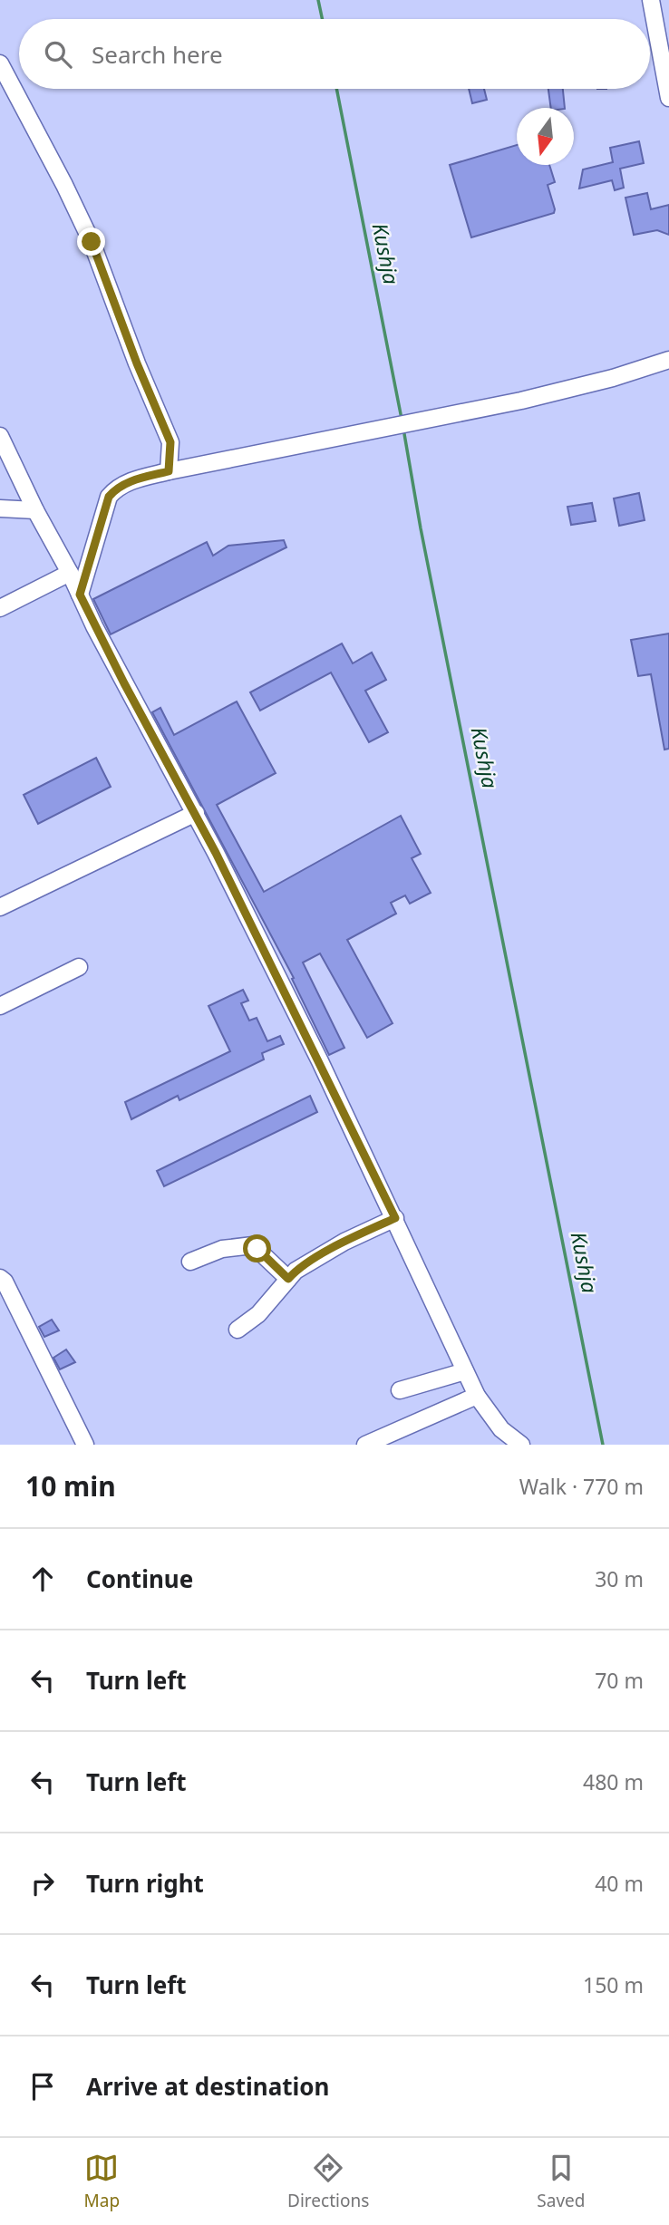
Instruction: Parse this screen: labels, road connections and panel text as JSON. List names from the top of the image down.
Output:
{
  "water": ["Kushja"],
  "north": "bottom",
  "page": {
    "search": "Search here",
    "heading": ["10 min", "Walk · 770 m"],
    "list": [
      ["Continue", "30 m"],
      ["Turn left", "70 m"],
      ["Turn left", "480 m"],
      ["Turn right", "40 m"],
      ["Turn left", "150 m"],
      "Arrive at destination"
    ],
    "nav": ["Map", "Directions", "Saved"]
  }
}
